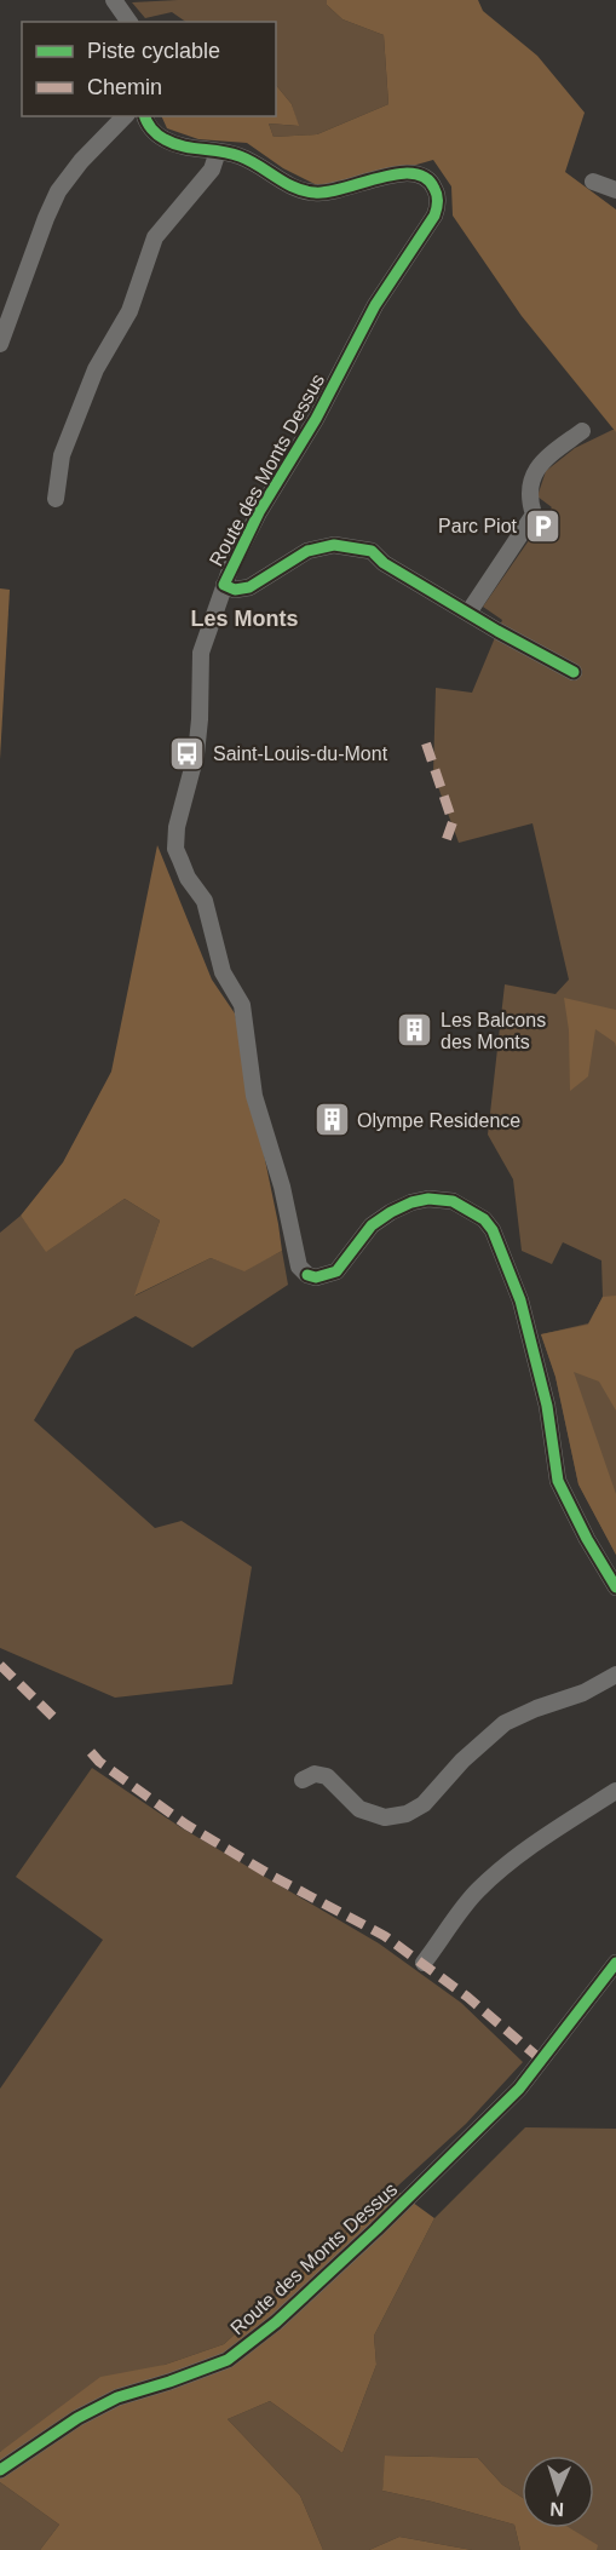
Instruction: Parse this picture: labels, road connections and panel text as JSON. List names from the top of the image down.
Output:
{
  "streets": {
    "street": ["Route des Monts Dessus"]
  },
  "districts": ["Les Monts"],
  "places": {
    "parking": ["Parc Piot"],
    "bus stop": ["Saint-Louis-du-Mont"],
    "building": ["Les Balcons des Monts", "Olympe Residence"]
  },
  "legend": ["Piste cyclable", "Chemin"],
  "north": "bottom"
}
